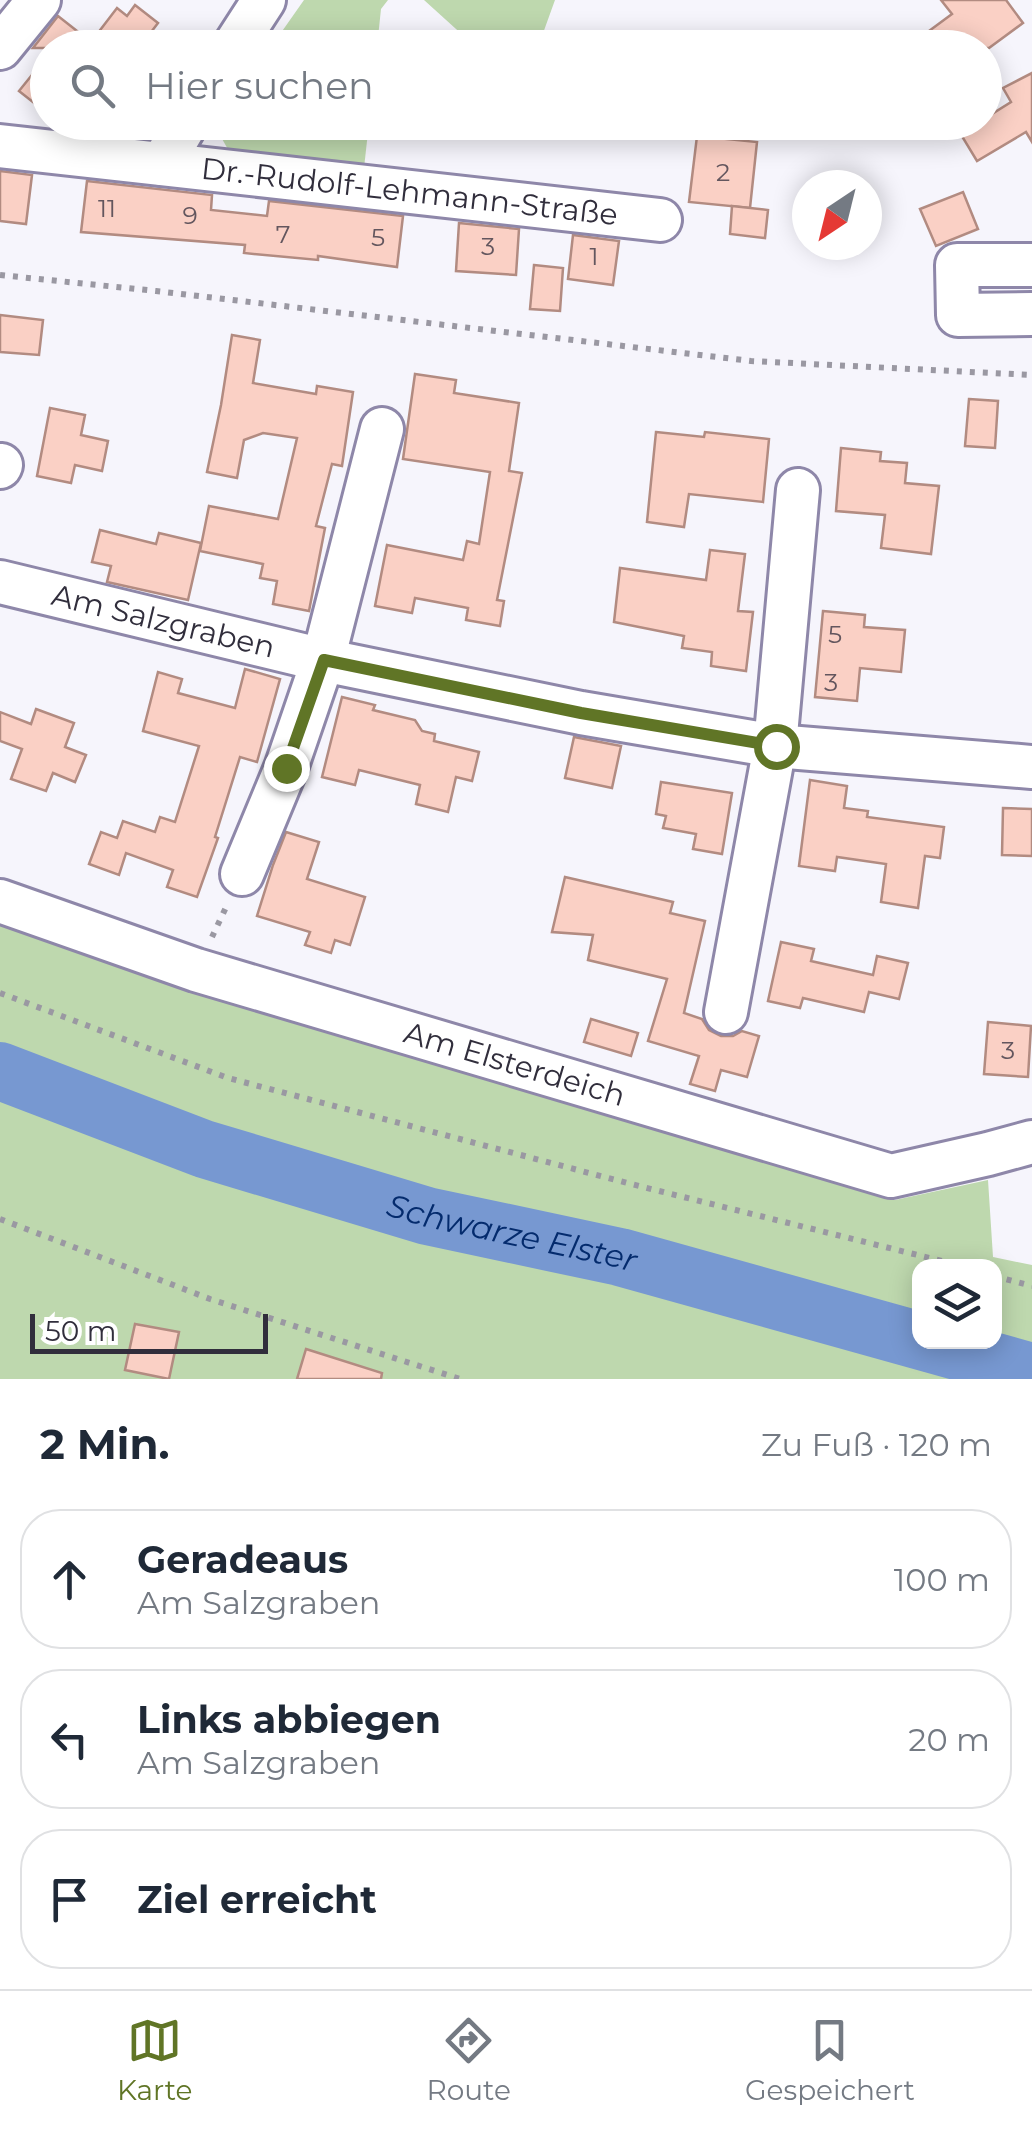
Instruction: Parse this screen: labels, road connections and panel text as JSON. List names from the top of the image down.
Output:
{
  "streets": {
    "street": ["Dr.-Rudolf-Lehmann-Straße", "Am Salzgraben", "Am Elsterdeich"]
  },
  "water": ["Schwarze Elster"],
  "house_numbers": [
    "2",
    "11",
    "9",
    "7",
    "5",
    "3",
    "1",
    "5",
    "3",
    "3"
  ],
  "scale_bar": "50 m",
  "north": "bottom left",
  "page": {
    "search": "Hier suchen",
    "scale": "50 m",
    "heading": ["2 Min.", "Zu Fuß · 120 m"],
    "list": [
      ["Geradeaus", "Am Salzgraben", "100 m"],
      ["Links abbiegen", "Am Salzgraben", "20 m"],
      "Ziel erreicht"
    ],
    "nav": ["Karte", "Route", "Gespeichert"]
  }
}
